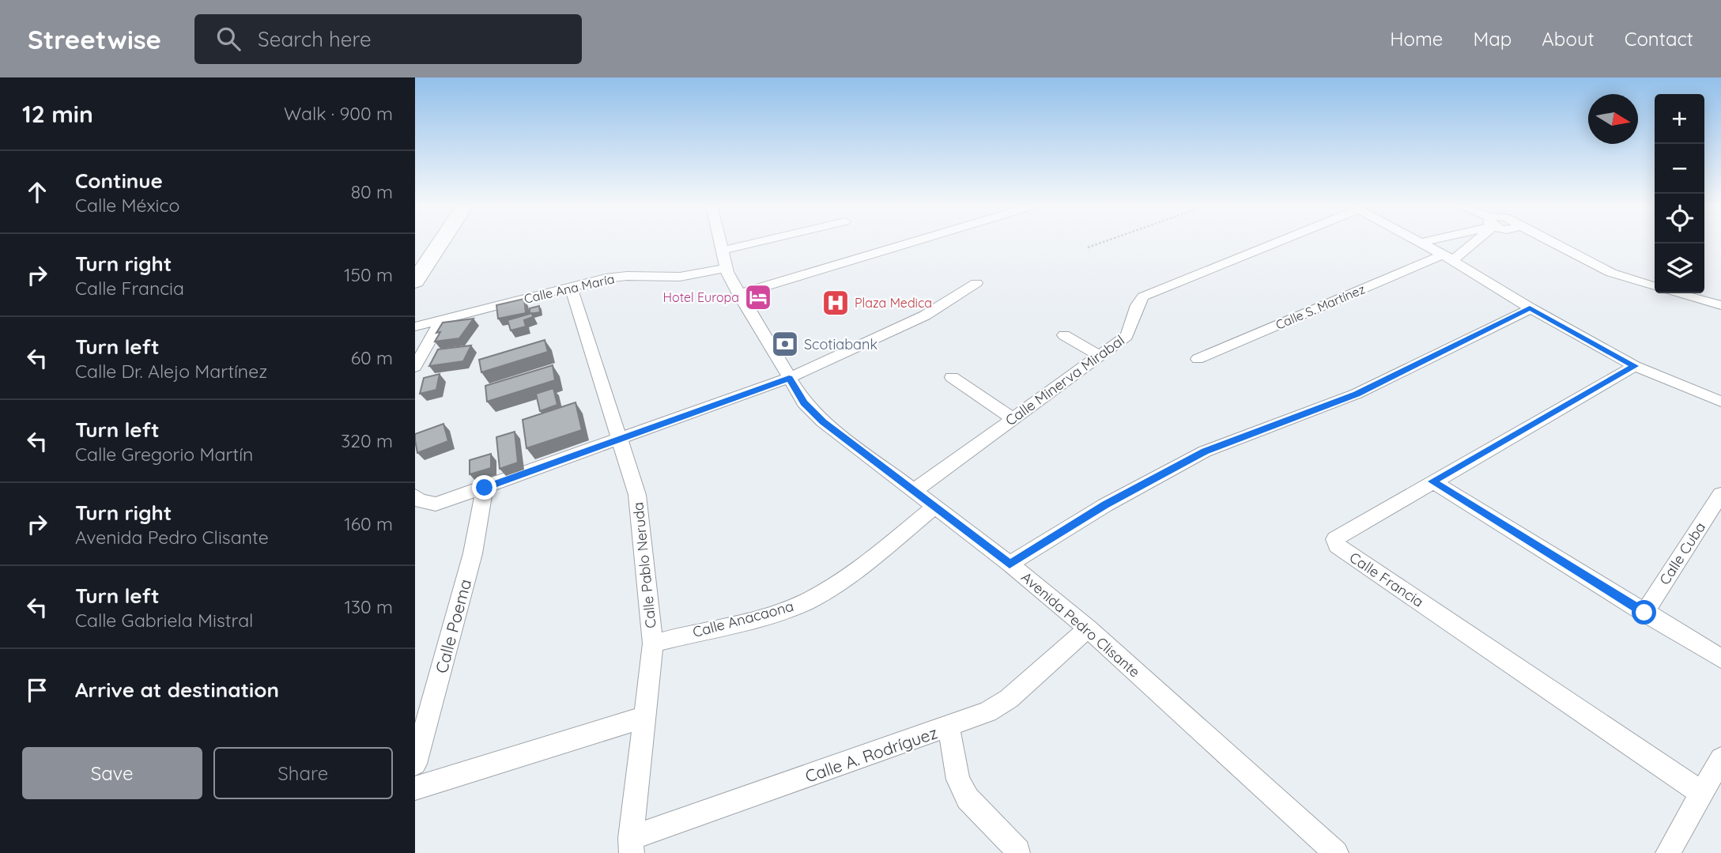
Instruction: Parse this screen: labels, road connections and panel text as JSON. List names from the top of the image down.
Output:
{
  "streets": {
    "street": [
      "Calle Ana María",
      "Calle S. Martínez",
      "Calle Minerva Mirabal",
      "Calle Cuba",
      "Calle Pablo Neruda",
      "Calle Francia",
      "Calle Anacaona",
      "Avenida Pedro Clisante",
      "Calle Poema",
      "Calle A. Rodríguez"
    ]
  },
  "crossings": [
    ["Calle Ana María", "Calle Pablo Neruda"],
    ["Calle Ana María", "Avenida Pedro Clisante"],
    ["Calle Minerva Mirabal", "Avenida Pedro Clisante"],
    ["Calle Pablo Neruda", "Calle Anacaona"],
    ["Calle Pablo Neruda", "Calle A. Rodríguez"],
    ["Calle Anacaona", "Avenida Pedro Clisante"],
    ["Avenida Pedro Clisante", "Calle A. Rodríguez"]
  ],
  "places": {
    "hotel": ["Hotel Europa"],
    "hospital": ["Plaza Medica"],
    "bank": ["Scotiabank"]
  },
  "north": "right",
  "page": {
    "header": "Streetwise",
    "search": "Search here",
    "nav": [
      "Home",
      "Map",
      "About",
      "Contact"
    ],
    "heading": ["12 min", "Walk · 900 m"],
    "map_buttons": ["+", "−"],
    "list": [
      ["Continue", "Calle México", "80 m"],
      ["Turn right", "Calle Francia", "150 m"],
      ["Turn left", "Calle Dr. Alejo Martínez", "60 m"],
      ["Turn left", "Calle Gregorio Martín", "320 m"],
      ["Turn right", "Avenida Pedro Clisante", "160 m"],
      ["Turn left", "Calle Gabriela Mistral", "130 m"],
      "Arrive at destination"
    ],
    "buttons": ["Save", "Share"]
  }
}
